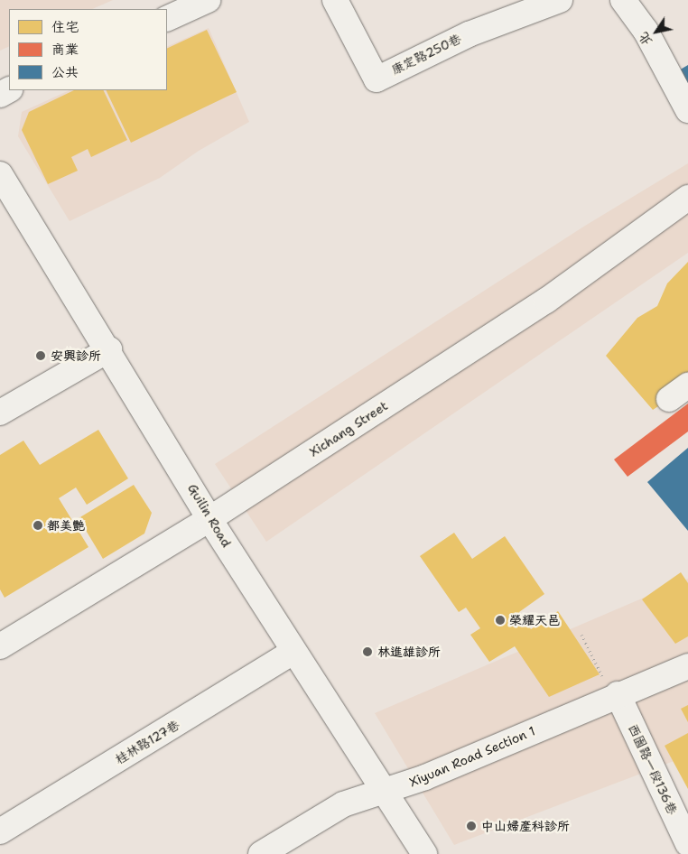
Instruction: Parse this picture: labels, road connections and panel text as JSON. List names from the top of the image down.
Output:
{
  "streets": {
    "street": [
      "康定路250巷",
      "Xichang Street",
      "Guilin Road",
      "桂林路127巷",
      "Xiyuan Road Section 1",
      "西園路一段136巷"
    ]
  },
  "crossings": [
    ["Xichang Street", "Guilin Road"],
    ["Guilin Road", "桂林路127巷"],
    ["Guilin Road", "Xiyuan Road Section 1"],
    ["Xiyuan Road Section 1", "西園路一段136巷"]
  ],
  "places": [
    "安興診所",
    "都美艷",
    "榮耀天邑",
    "林進雄診所",
    "中山婦產科診所"
  ],
  "legend": ["住宅", "商業", "公共"],
  "north": "bottom left"
}
